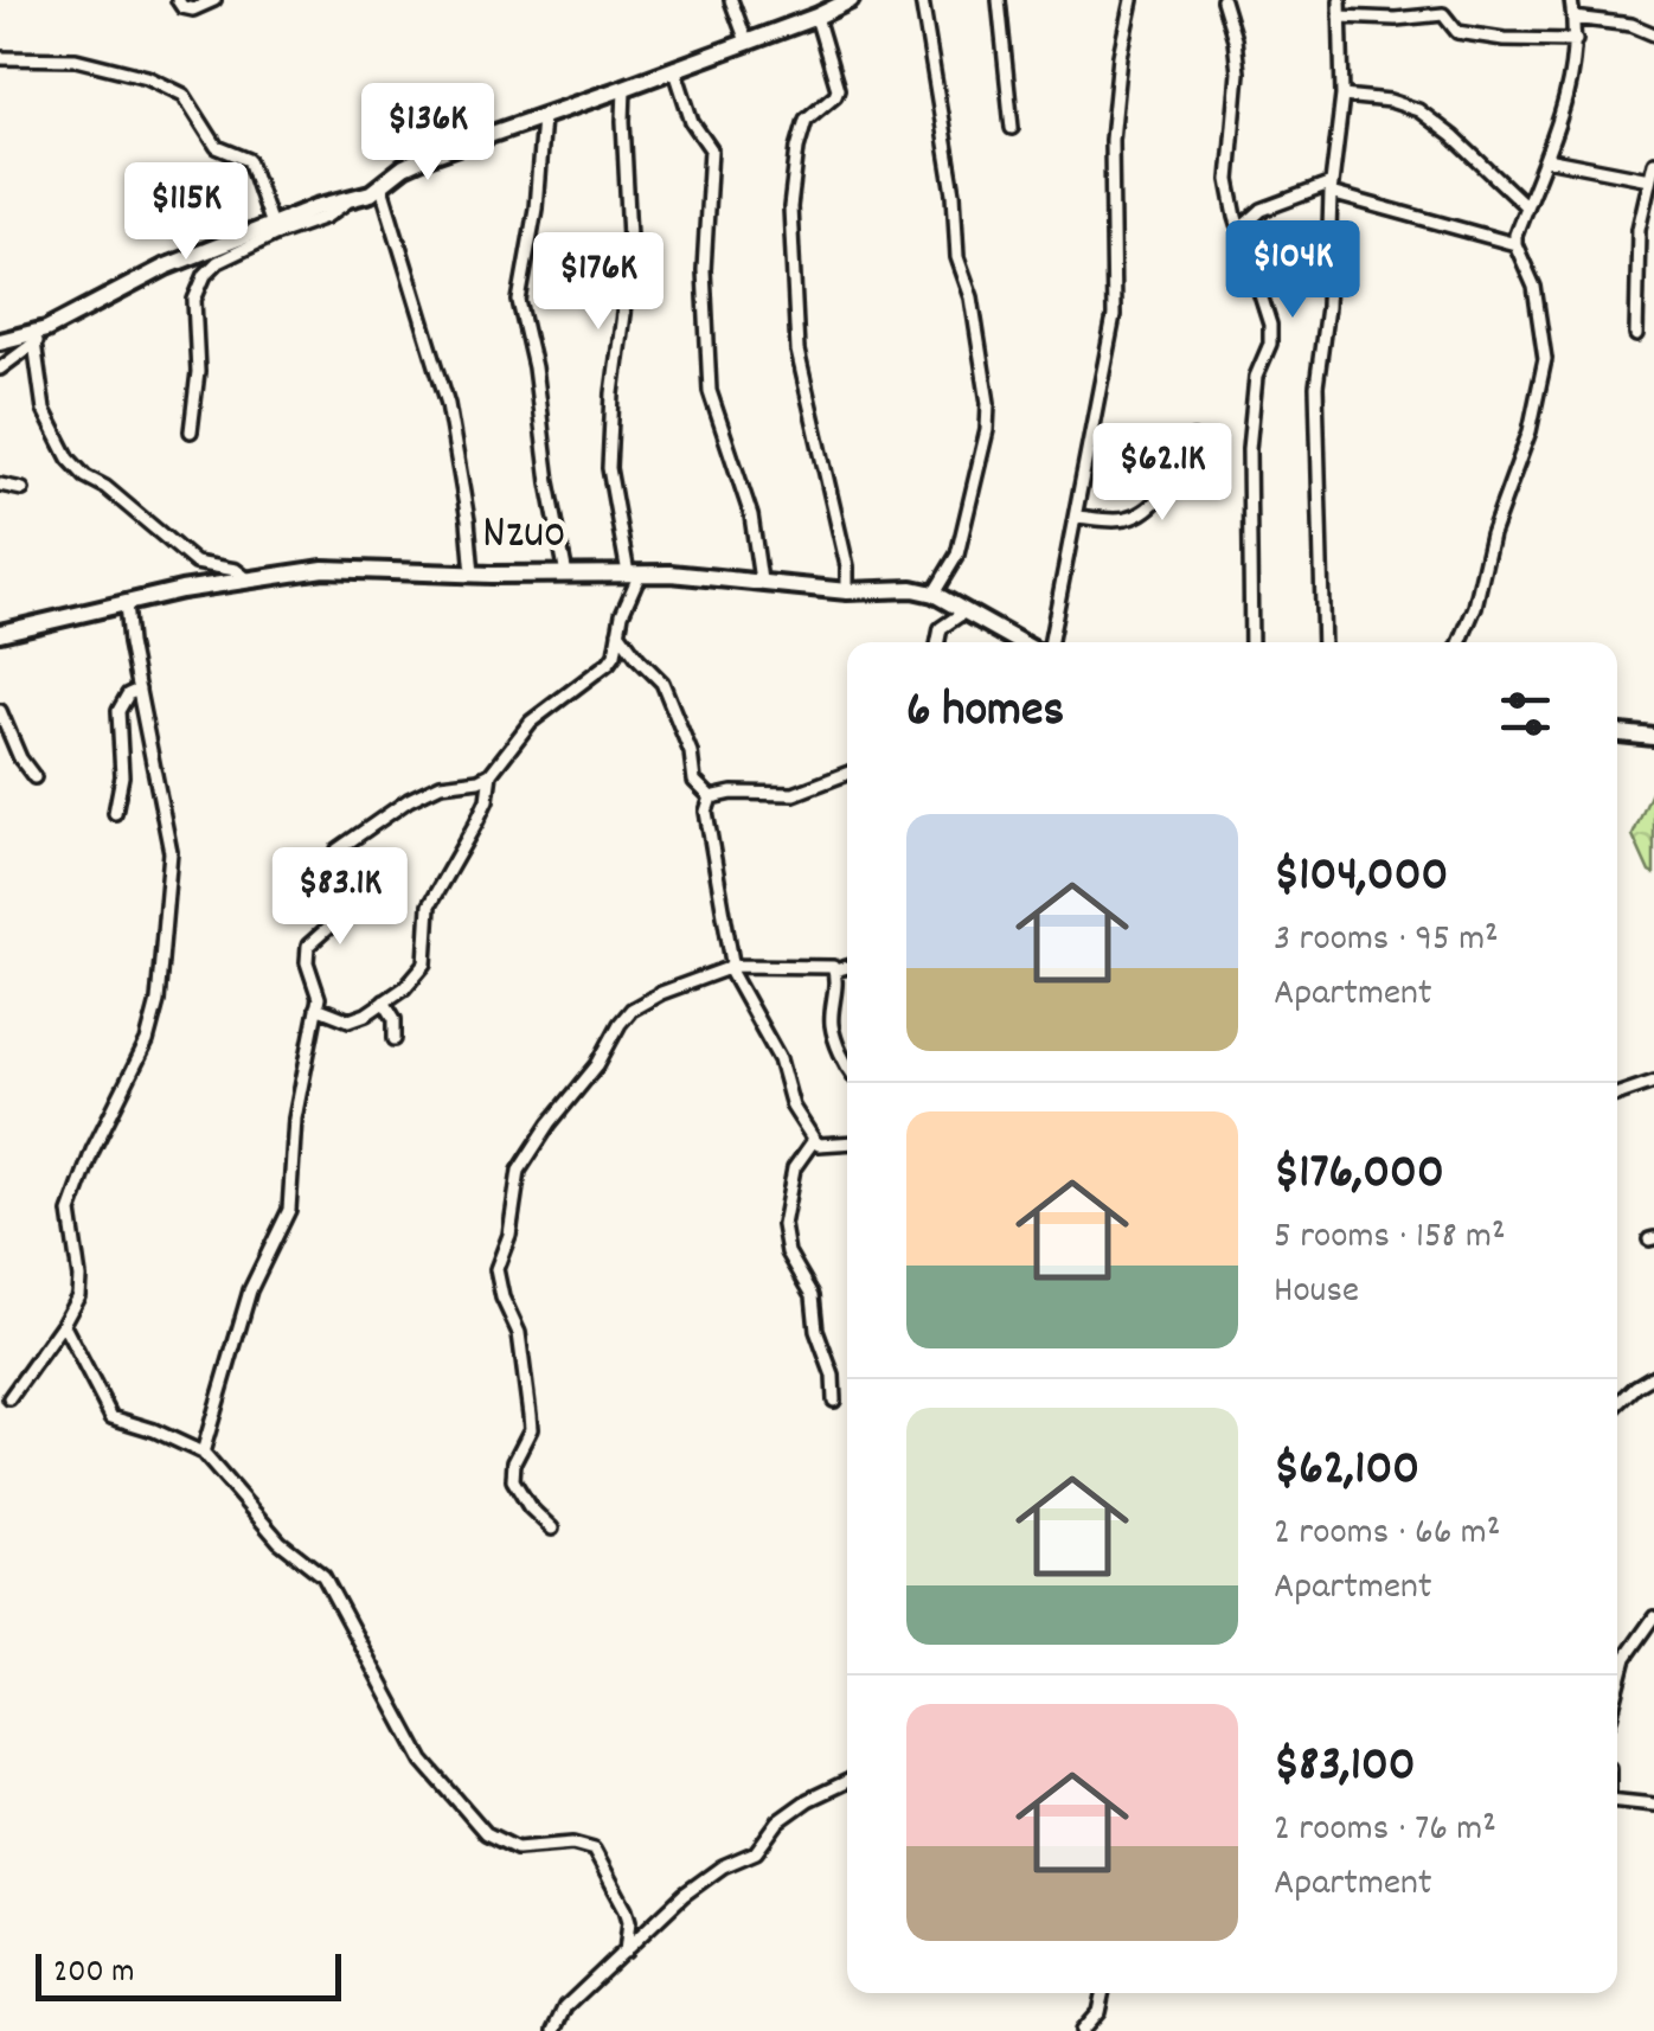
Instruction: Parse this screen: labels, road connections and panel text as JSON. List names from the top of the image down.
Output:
{
  "streets": {
    "street": ["Nzuo"]
  },
  "scale_bar": "200 m",
  "page": {
    "price": [
      "$136K",
      "$115K",
      "$104K",
      "$176K",
      "$62.1K",
      "$83.1K"
    ],
    "heading": "6 homes",
    "list": [
      {
        "name": "$104,000",
        "note": "3 rooms · 95 m² · Apartment"
      },
      {
        "name": "$176,000",
        "note": "5 rooms · 158 m² · House"
      },
      {
        "name": "$62,100",
        "note": "2 rooms · 66 m² · Apartment"
      },
      {
        "name": "$83,100",
        "note": "2 rooms · 76 m² · Apartment"
      }
    ],
    "scale": "200 m"
  }
}
